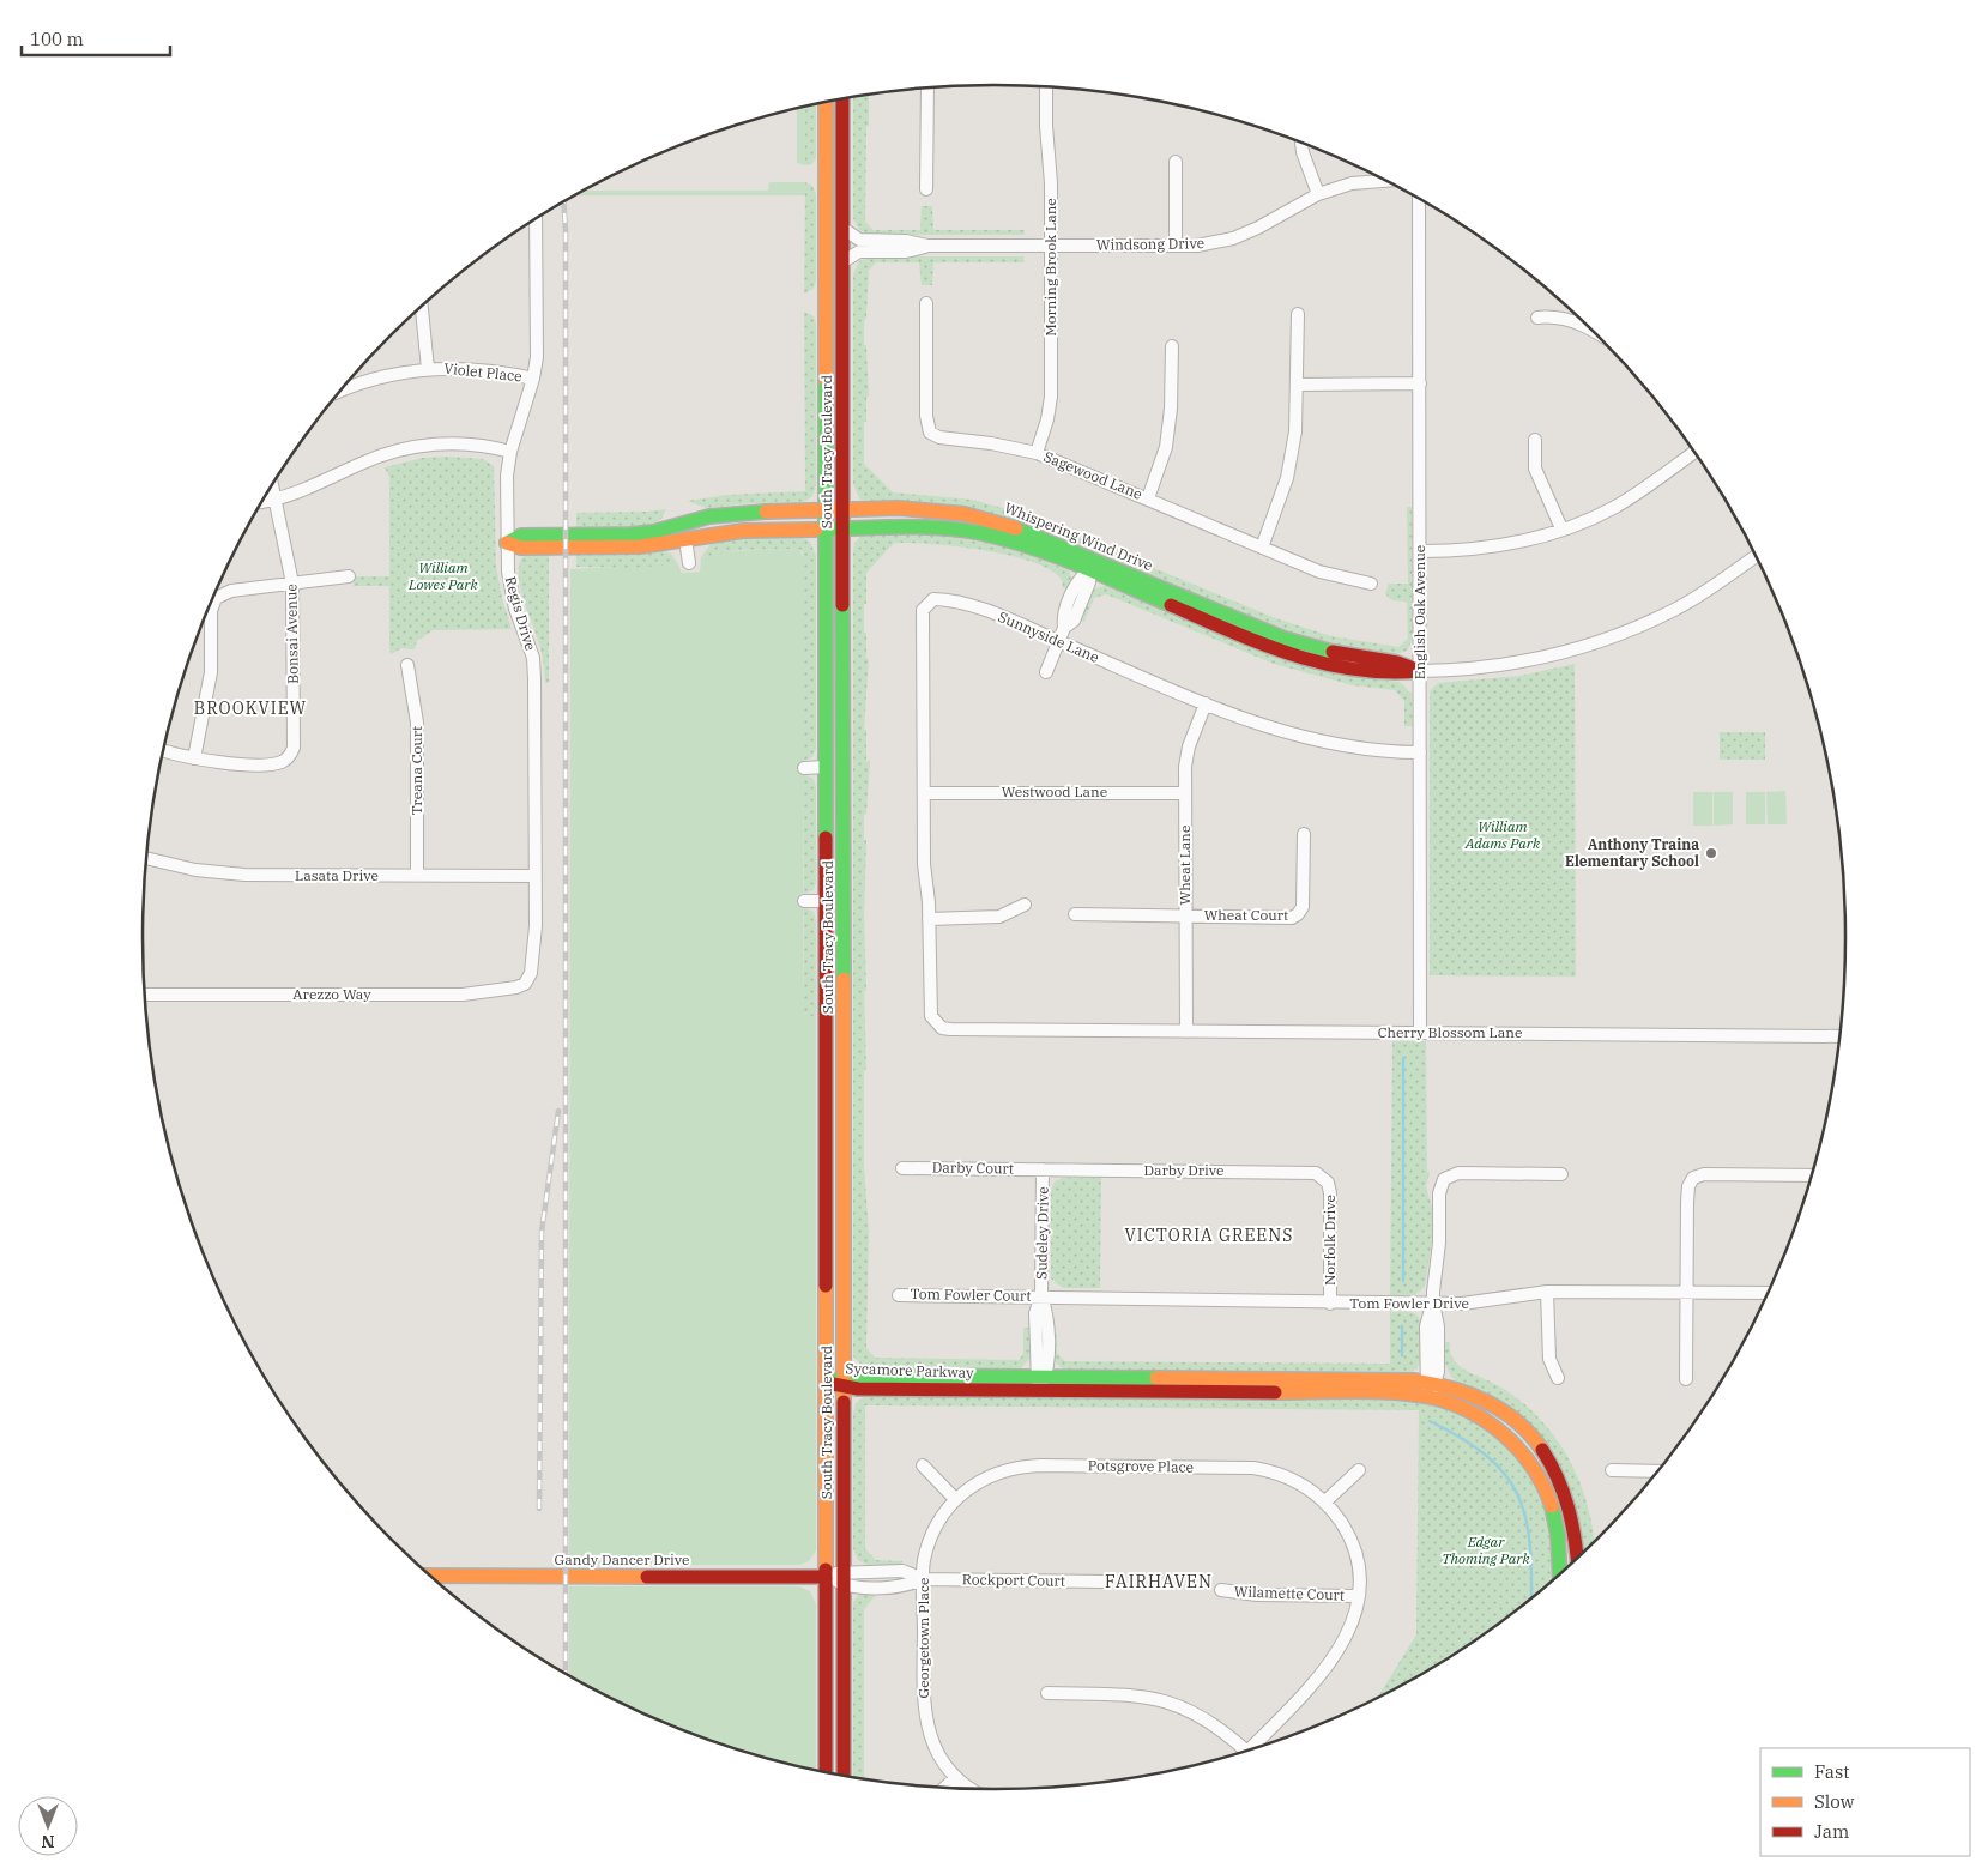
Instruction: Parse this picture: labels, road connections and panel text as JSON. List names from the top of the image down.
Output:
{
  "streets": {
    "main road": [
      "South Tracy Boulevard",
      "Whispering Wind Drive",
      "Sycamore Parkway",
      "Gandy Dancer Drive"
    ],
    "street": [
      "Windsong Drive",
      "Morning Brook Lane",
      "Violet Place",
      "Sagewood Lane",
      "English Oak Avenue",
      "Regis Drive",
      "Bonsai Avenue",
      "Sunnyside Lane",
      "Treana Court",
      "Westwood Lane",
      "Wheat Lane",
      "Lasata Drive",
      "Wheat Court",
      "Arezzo Way",
      "Cherry Blossom Lane",
      "Darby Court",
      "Darby Drive",
      "Sudeley Drive",
      "Norfolk Drive",
      "Tom Fowler Court",
      "Tom Fowler Drive",
      "Potsgrove Place",
      "Rockport Court",
      "Wilamette Court",
      "Georgetown Place"
    ]
  },
  "crossings": [
    ["Windsong Drive", "Morning Brook Lane"],
    ["Windsong Drive", "South Tracy Boulevard"],
    ["Morning Brook Lane", "Sagewood Lane"],
    ["Violet Place", "Regis Drive"],
    ["South Tracy Boulevard", "Whispering Wind Drive"],
    ["South Tracy Boulevard", "Sycamore Parkway"],
    ["South Tracy Boulevard", "Gandy Dancer Drive"],
    ["South Tracy Boulevard", "Rockport Court"],
    ["Whispering Wind Drive", "English Oak Avenue"],
    ["Whispering Wind Drive", "Regis Drive"],
    ["English Oak Avenue", "Sunnyside Lane"],
    ["English Oak Avenue", "Cherry Blossom Lane"],
    ["Regis Drive", "Lasata Drive"],
    ["Regis Drive", "Arezzo Way"],
    ["Sunnyside Lane", "Westwood Lane"],
    ["Sunnyside Lane", "Wheat Lane"],
    ["Sunnyside Lane", "Cherry Blossom Lane"],
    ["Treana Court", "Lasata Drive"],
    ["Westwood Lane", "Wheat Lane"],
    ["Wheat Lane", "Wheat Court"],
    ["Wheat Lane", "Cherry Blossom Lane"],
    ["Darby Court", "Darby Drive"],
    ["Darby Court", "Sudeley Drive"],
    ["Darby Drive", "Sudeley Drive"],
    ["Darby Drive", "Norfolk Drive"],
    ["Sudeley Drive", "Tom Fowler Court"],
    ["Sudeley Drive", "Tom Fowler Drive"],
    ["Sudeley Drive", "Sycamore Parkway"],
    ["Norfolk Drive", "Tom Fowler Drive"],
    ["Tom Fowler Court", "Tom Fowler Drive"],
    ["Potsgrove Place", "Wilamette Court"],
    ["Potsgrove Place", "Georgetown Place"],
    ["Rockport Court", "Georgetown Place"]
  ],
  "districts": ["BROOKVIEW", "VICTORIA GREENS", "FAIRHAVEN"],
  "parks": ["William Lowes Park", "William Adams Park", "Edgar Thoming Park"],
  "places": ["Anthony Traina Elementary School"],
  "legend": ["Fast", "Slow", "Jam"],
  "scale_bar": "100 m",
  "north": "bottom"
}
